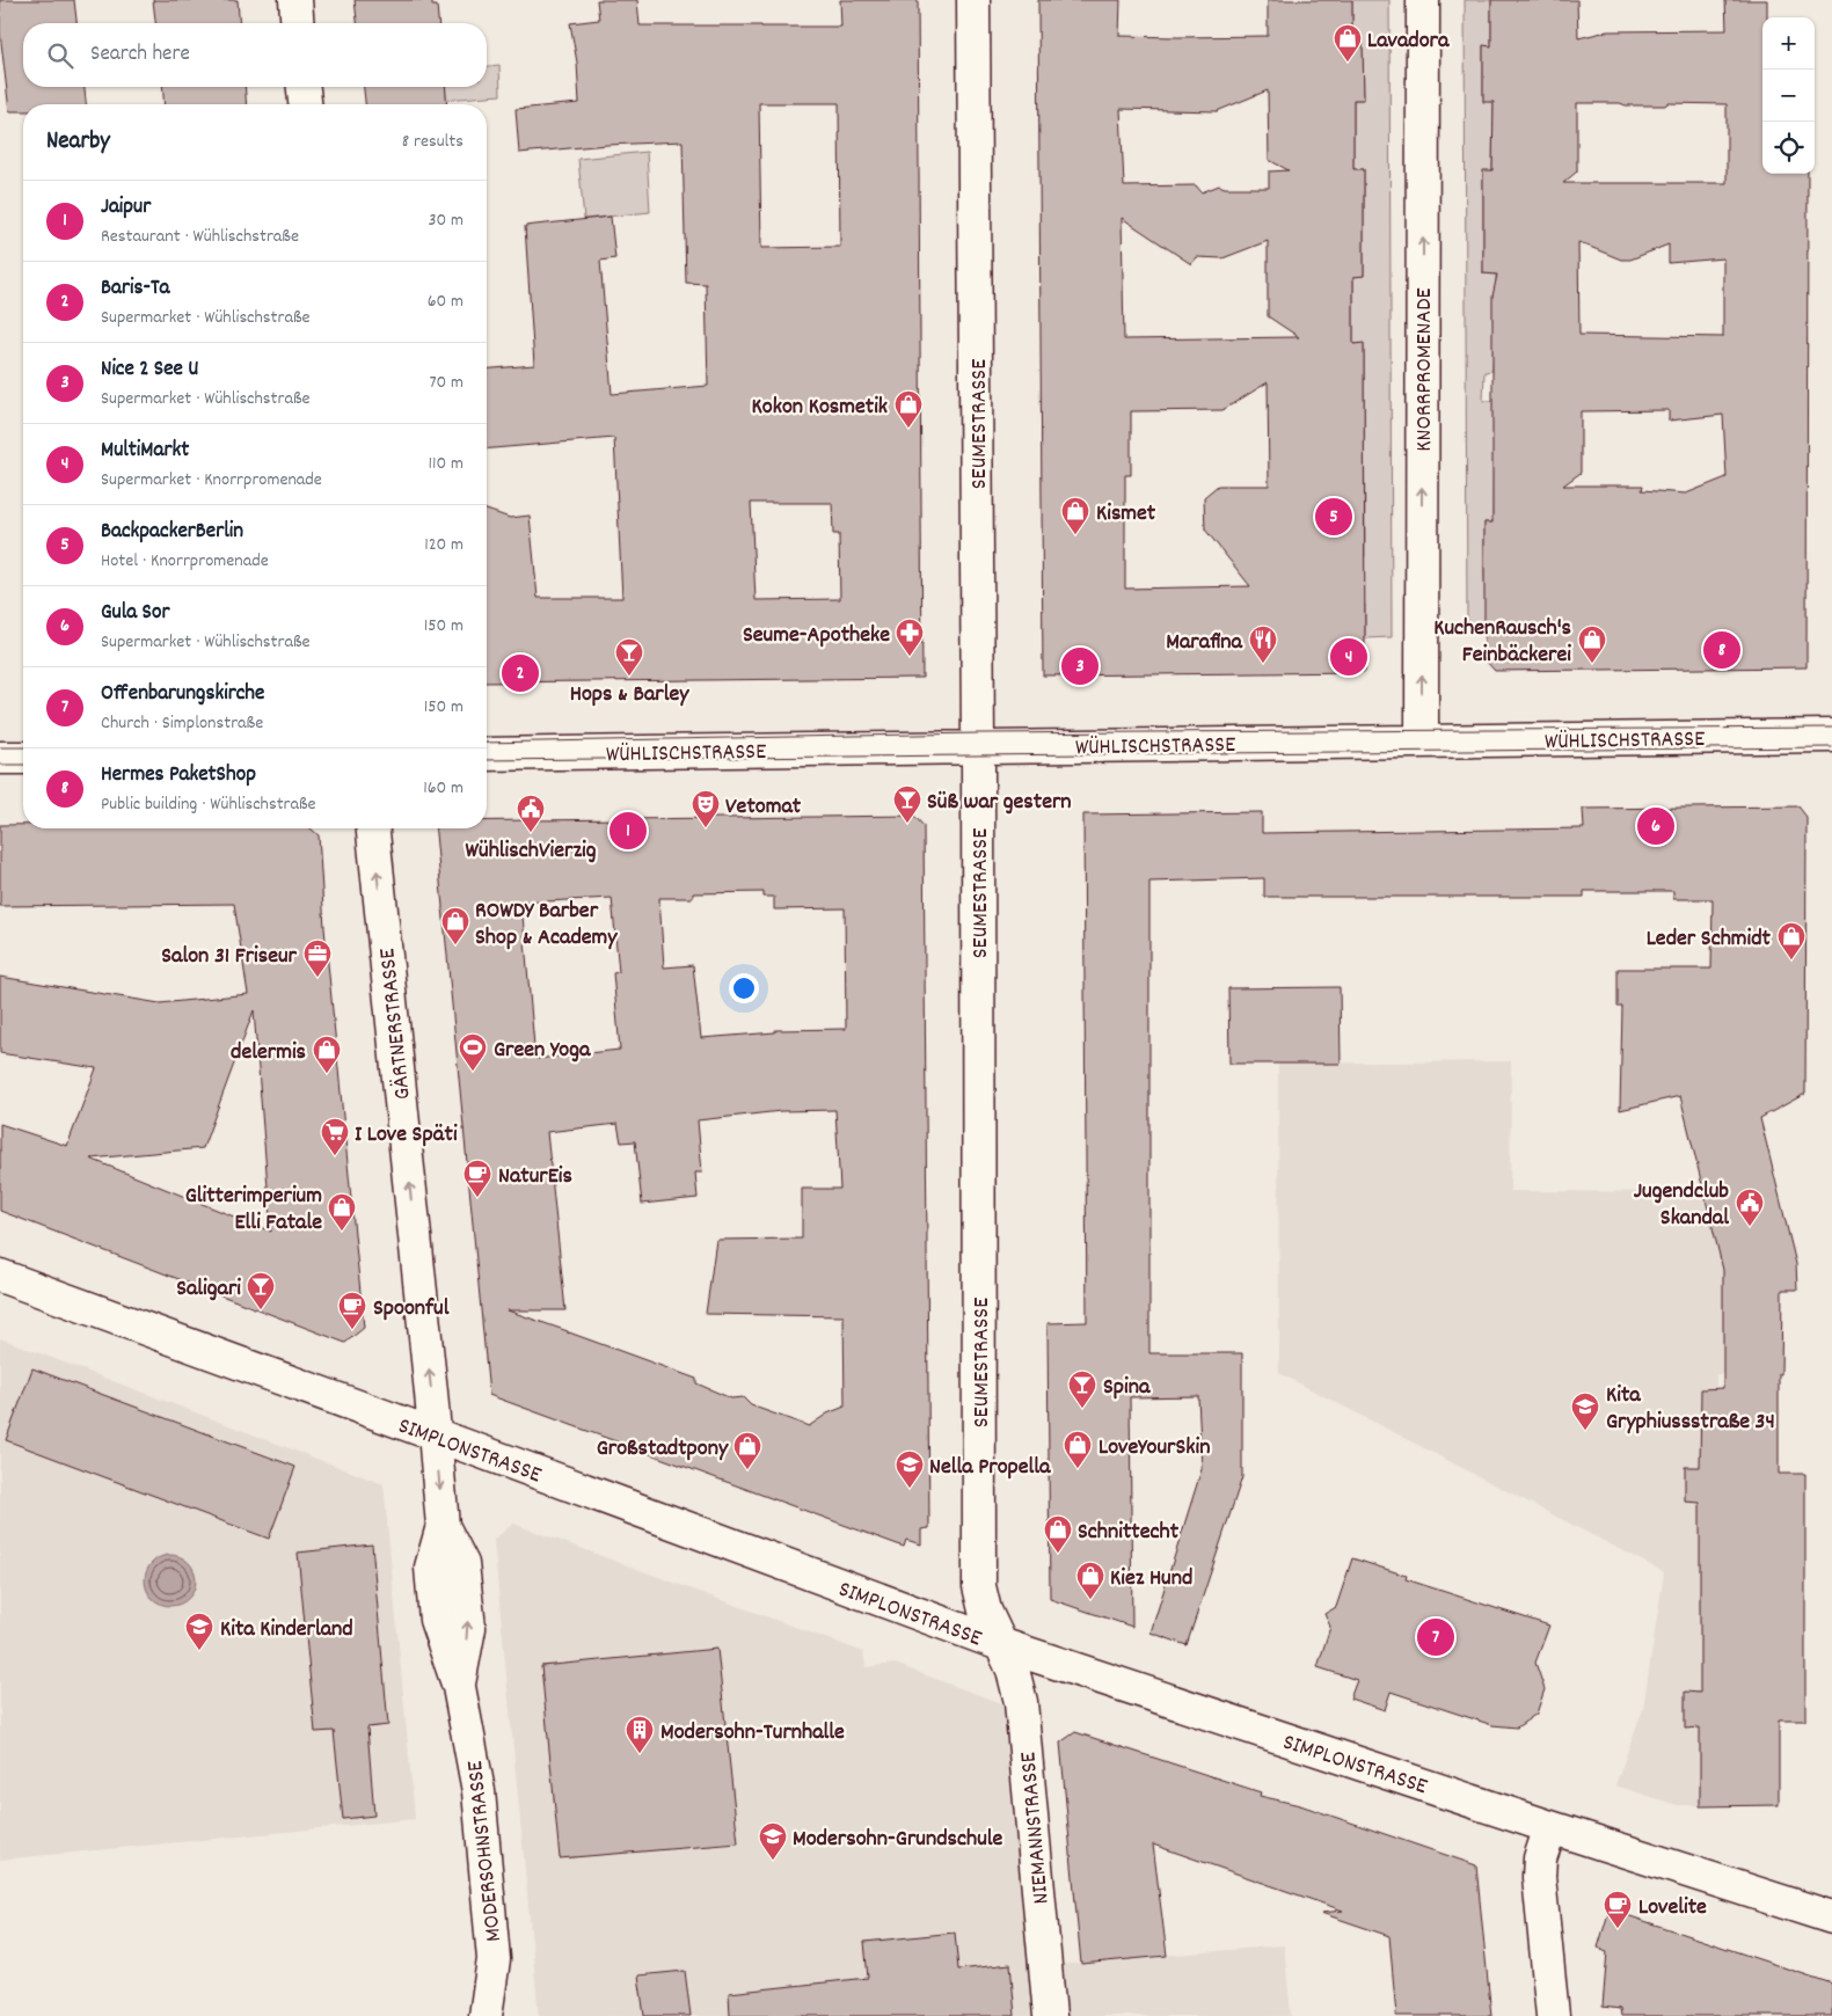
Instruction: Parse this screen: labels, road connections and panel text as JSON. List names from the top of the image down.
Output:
{
  "streets": {
    "street": [
      "KNORRPROMENADE",
      "SEUMESTRASSE",
      "WÜHLISCHSTRASSE",
      "GÄRTNERSTRASSE",
      "SIMPLONSTRASSE",
      "NIEMANNSTRASSE",
      "MODERSOHNSTRASSE"
    ]
  },
  "crossings": [
    ["KNORRPROMENADE", "WÜHLISCHSTRASSE"],
    ["SEUMESTRASSE", "WÜHLISCHSTRASSE"],
    ["SEUMESTRASSE", "SIMPLONSTRASSE"],
    ["SEUMESTRASSE", "NIEMANNSTRASSE"],
    ["GÄRTNERSTRASSE", "SIMPLONSTRASSE"],
    ["GÄRTNERSTRASSE", "MODERSOHNSTRASSE"],
    ["SIMPLONSTRASSE", "NIEMANNSTRASSE"],
    ["SIMPLONSTRASSE", "MODERSOHNSTRASSE"]
  ],
  "one_way": ["KNORRPROMENADE", "GÄRTNERSTRASSE", "MODERSOHNSTRASSE"],
  "places": {
    "shop": [
      "Lavadora",
      "Kokon Kosmetik",
      "Kismet",
      "KuchenRausch's Feinbäckerei",
      "ROWDY Barber Shop & Academy",
      "Leder Schmidt",
      "delermis",
      "Glitterimperium Elli Fatale",
      "LoveYourSkin",
      "Großstadtpony",
      "Schnittecht",
      "Kiez Hund"
    ],
    "pharmacy": ["Seume-Apotheke"],
    "restaurant": ["Marafina"],
    "bar": [
      "Hops & Barley",
      "Süß war gestern",
      "Saligari",
      "Spina"
    ],
    "theatre": ["Vetomat"],
    "public building": ["WühlischVierzig", "Jugendclub Skandal"],
    "office": ["Salon 31 Friseur"],
    "sports": ["Green Yoga"],
    "supermarket": ["I Love Späti"],
    "cafe": ["NaturEis", "Spoonful", "Lovelite"],
    "school or university": [
      "Kita Gryphiussstraße 34",
      "Nella Propella",
      "Kita Kinderland",
      "Modersohn-Grundschule"
    ],
    "building": ["Modersohn-Turnhalle"]
  },
  "page": {
    "map_buttons": ["+", "−"],
    "search": "Search here",
    "heading": ["Nearby", "8 results"],
    "list": [
      {
        "mark": "1",
        "name": "Jaipur",
        "note": "Restaurant · Wühlischstraße",
        "value": "30 m"
      },
      {
        "mark": "2",
        "name": "Baris-Ta",
        "note": "Supermarket · Wühlischstraße",
        "value": "60 m"
      },
      {
        "mark": "3",
        "name": "Nice 2 See U",
        "note": "Supermarket · Wühlischstraße",
        "value": "70 m"
      },
      {
        "mark": "4",
        "name": "MultiMarkt",
        "note": "Supermarket · Knorrpromenade",
        "value": "110 m"
      },
      {
        "mark": "5",
        "name": "BackpackerBerlin",
        "note": "Hotel · Knorrpromenade",
        "value": "120 m"
      },
      {
        "mark": "6",
        "name": "Gula Sor",
        "note": "Supermarket · Wühlischstraße",
        "value": "150 m"
      },
      {
        "mark": "7",
        "name": "Offenbarungskirche",
        "note": "Church · Simplonstraße",
        "value": "150 m"
      },
      {
        "mark": "8",
        "name": "Hermes PaketShop",
        "note": "Public building · Wühlischstraße",
        "value": "160 m"
      }
    ],
    "pins": [
      "5",
      "8",
      "4",
      "3",
      "2",
      "6",
      "1",
      "7"
    ]
  }
}
